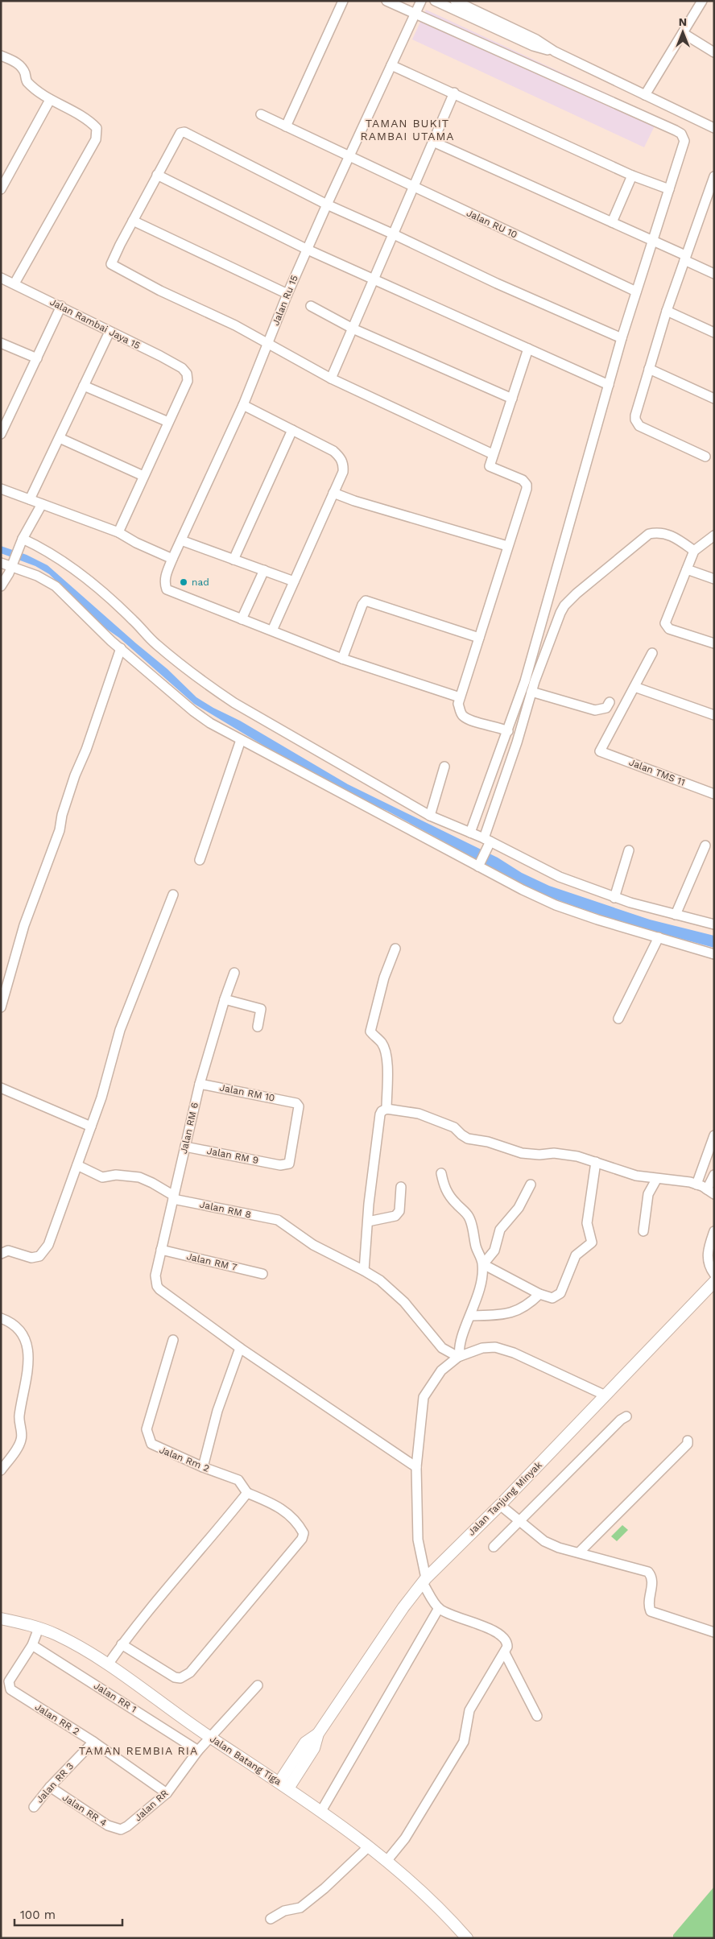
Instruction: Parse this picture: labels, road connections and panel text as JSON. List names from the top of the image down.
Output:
{
  "streets": {
    "main road": ["Jalan Tanjung Minyak", "Jalan Batang Tiga"],
    "street": [
      "Jalan RU 10",
      "Jalan Ru 15",
      "Jalan Rambai Jaya 15",
      "Jalan TMS 11",
      "Jalan RM 10",
      "Jalan RM 6",
      "Jalan RM 9",
      "Jalan RM 8",
      "Jalan RM 7",
      "Jalan Rm 2",
      "Jalan RR 1",
      "Jalan RR 2",
      "Jalan RR 3",
      "Jalan RR",
      "Jalan RR 4"
    ]
  },
  "crossings": [
    ["Jalan RU 10", "Jalan Ru 15"],
    ["Jalan RM 10", "Jalan RM 6"],
    ["Jalan RM 10", "Jalan RM 9"],
    ["Jalan RM 6", "Jalan RM 9"],
    ["Jalan RM 6", "Jalan RM 8"],
    ["Jalan RM 6", "Jalan RM 7"],
    ["Jalan Tanjung Minyak", "Jalan Batang Tiga"],
    ["Jalan RR 1", "Jalan RR 2"],
    ["Jalan RR 1", "Jalan RR"],
    ["Jalan RR 2", "Jalan RR 3"],
    ["Jalan RR 2", "Jalan RR"],
    ["Jalan Batang Tiga", "Jalan RR"],
    ["Jalan RR 3", "Jalan RR 4"],
    ["Jalan RR", "Jalan RR 4"]
  ],
  "districts": ["TAMAN BUKIT RAMBAI UTAMA", "TAMAN REMBIA RIA"],
  "places": ["nad"],
  "scale_bar": "100 m",
  "north": "top"
}
